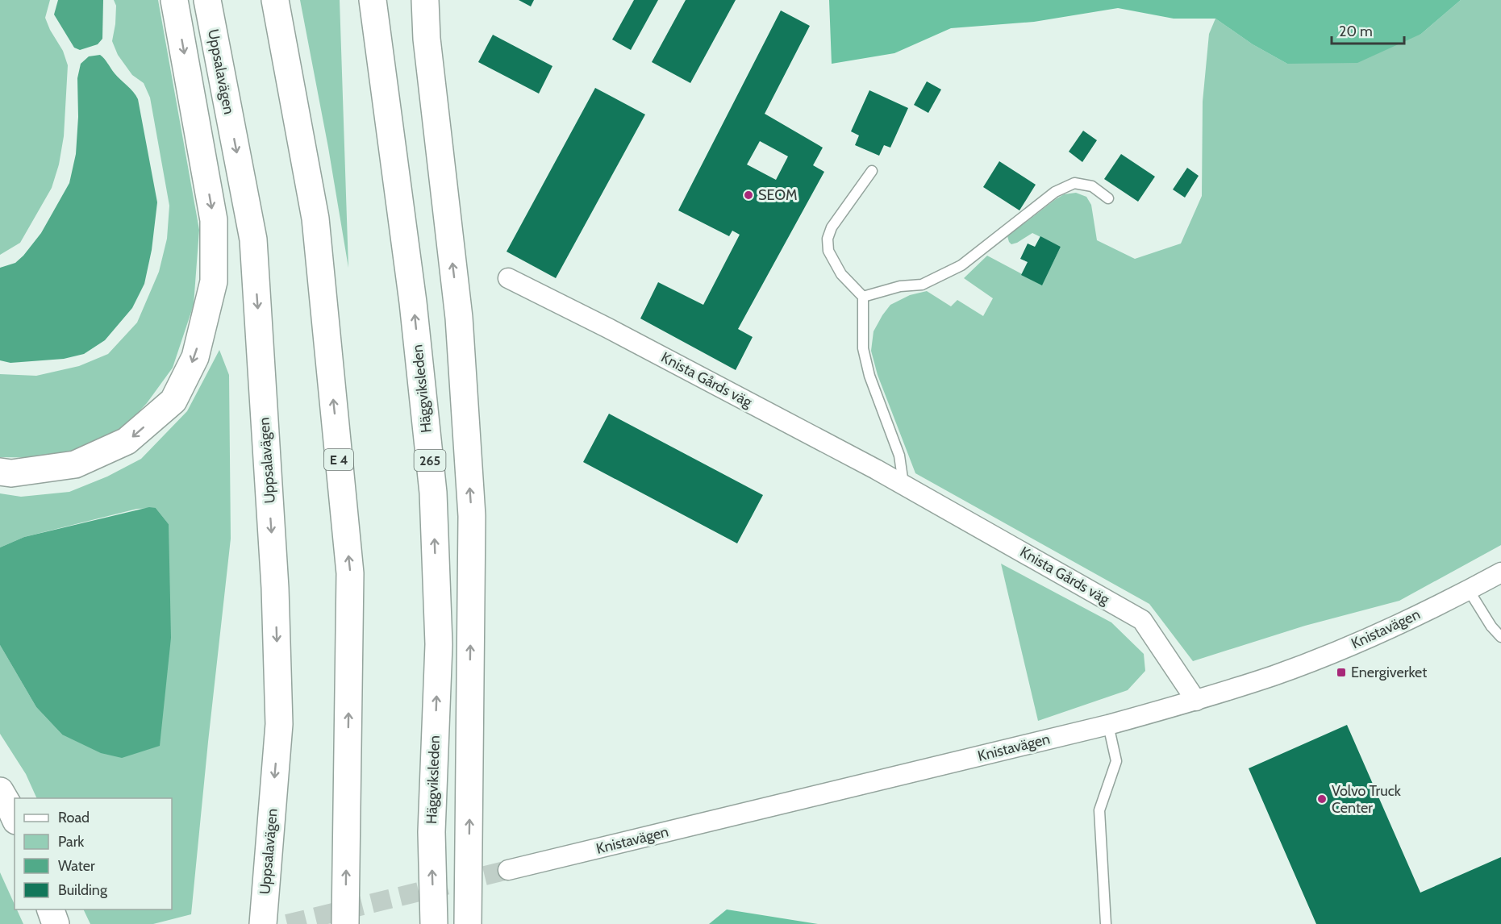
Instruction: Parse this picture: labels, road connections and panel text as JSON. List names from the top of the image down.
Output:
{
  "streets": {
    "highway": [
      "Uppsalavägen",
      "Häggviksleden",
      "E 4",
      "265"
    ],
    "street": ["Knista Gårds väg", "Knistavägen"]
  },
  "crossings": [
    ["Knista Gårds väg", "Knistavägen"]
  ],
  "places": {
    "other": ["SEOM", "Volvo Truck Center"],
    "transit": ["Energiverket"]
  },
  "legend": [
    "Road",
    "Park",
    "Water",
    "Building"
  ],
  "scale_bar": "20 m"
}
